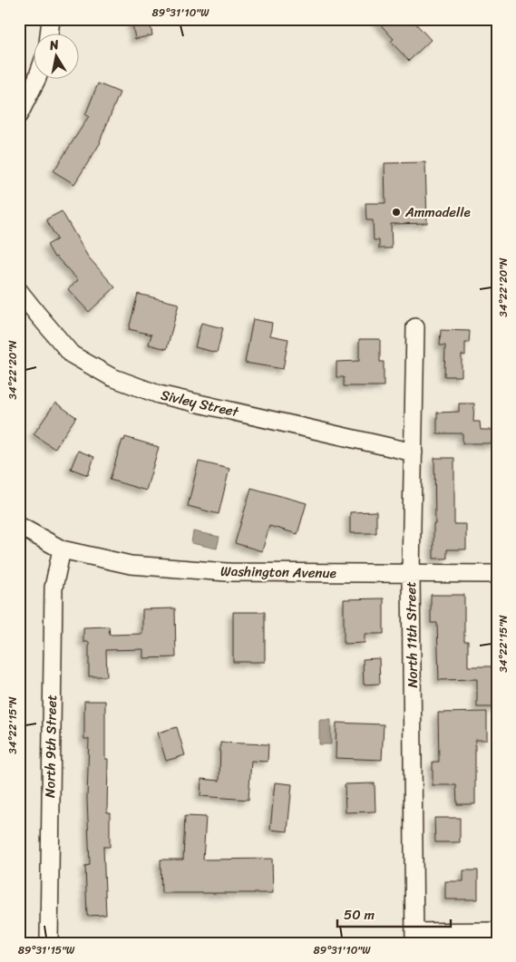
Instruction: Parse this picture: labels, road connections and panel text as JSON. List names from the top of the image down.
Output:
{
  "streets": {
    "street": [
      "Sivley Street",
      "Washington Avenue",
      "North 11th Street",
      "North 9th Street"
    ]
  },
  "crossings": [
    ["Sivley Street", "North 11th Street"],
    ["Washington Avenue", "North 11th Street"],
    ["Washington Avenue", "North 9th Street"]
  ],
  "places": ["Ammadelle"],
  "scale_bar": "50 m",
  "north": "top",
  "coordinates": [
    "89°31'10\"W",
    "34°22'20\"N",
    "34°22'15\"N",
    "89°31'15\"W"
  ]
}
